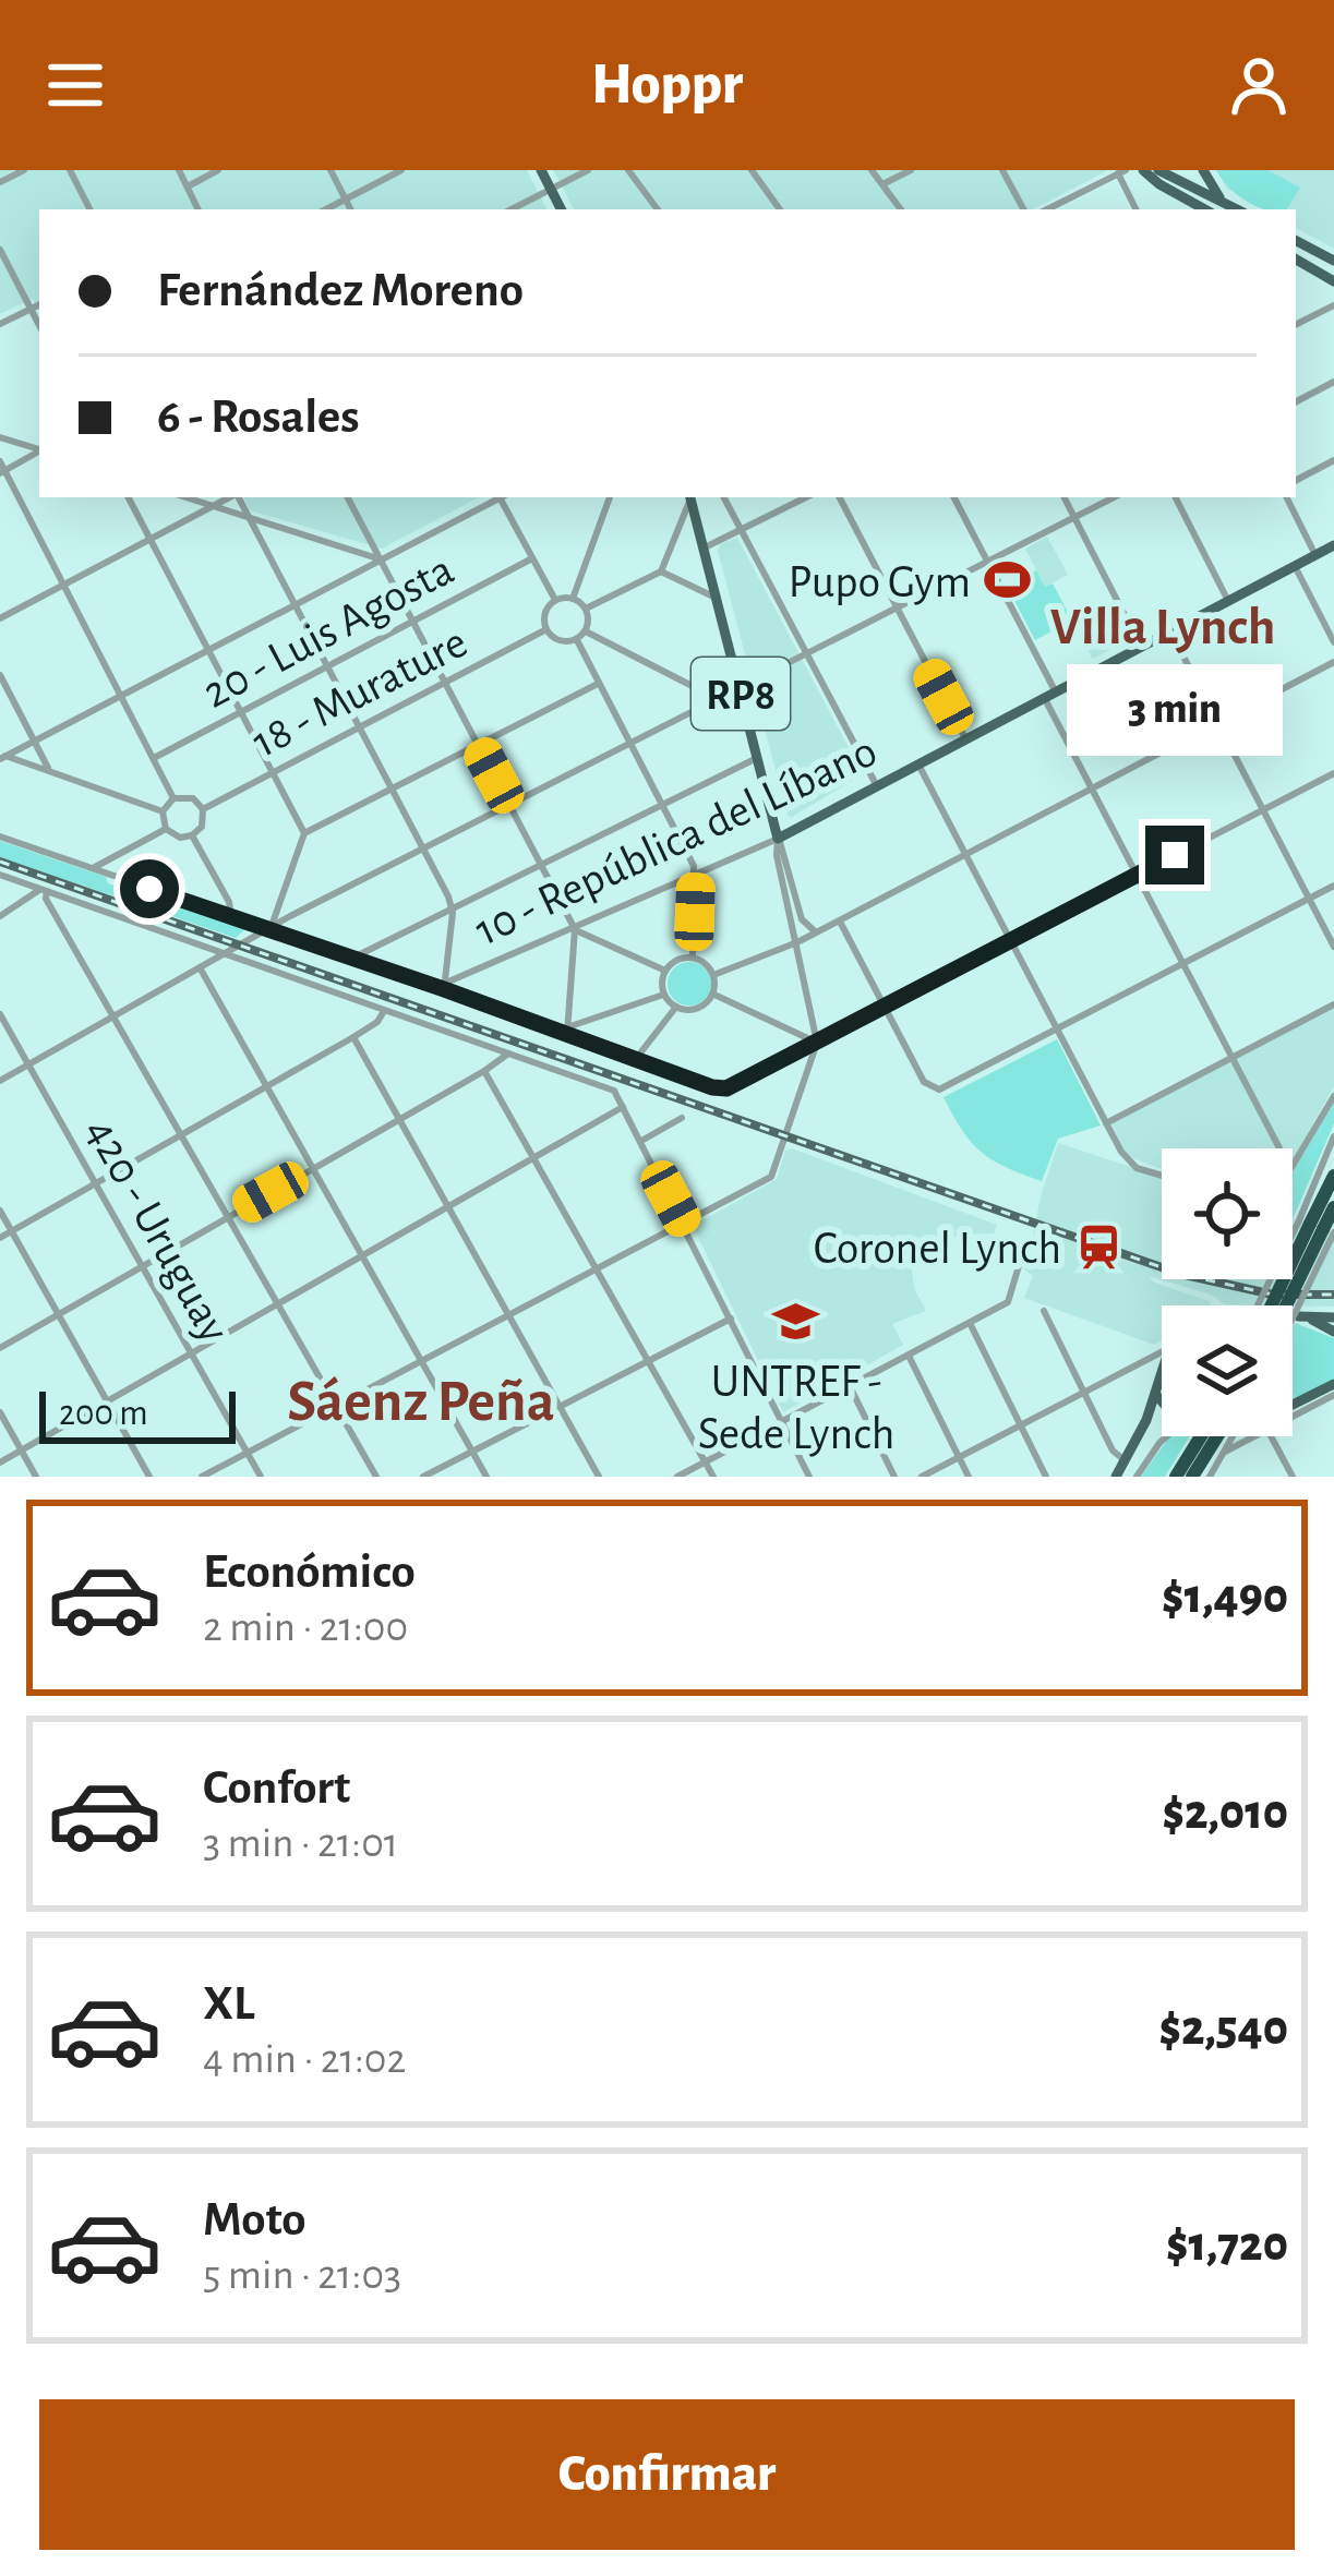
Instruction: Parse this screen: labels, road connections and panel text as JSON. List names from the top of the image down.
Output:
{
  "streets": {
    "main road": ["RP8", "10 - República del Líbano"],
    "street": ["20 - Luis Agosta", "18 - Murature", "420 - Uruguay"]
  },
  "crossings": [
    ["RP8", "10 - República del Líbano"]
  ],
  "districts": ["Villa Lynch", "Sáenz Peña"],
  "places": {
    "sports": ["Pupo Gym"],
    "station": ["Coronel Lynch"],
    "school or university": ["UNTREF - Sede Lynch"]
  },
  "scale_bar": "200 m",
  "page": {
    "header": "Hoppr",
    "banner": ["Fernández Moreno", "6 - Rosales"],
    "bubble": "3 min",
    "scale": "200 m",
    "list": [
      {
        "name": "Económico",
        "note": "2 min · 21:00",
        "value": "$1,490"
      },
      {
        "name": "Confort",
        "note": "3 min · 21:01",
        "value": "$2,010"
      },
      {
        "name": "XL",
        "note": "4 min · 21:02",
        "value": "$2,540"
      },
      {
        "name": "Moto",
        "note": "5 min · 21:03",
        "value": "$1,720"
      }
    ],
    "buttons": "Confirmar"
  }
}
